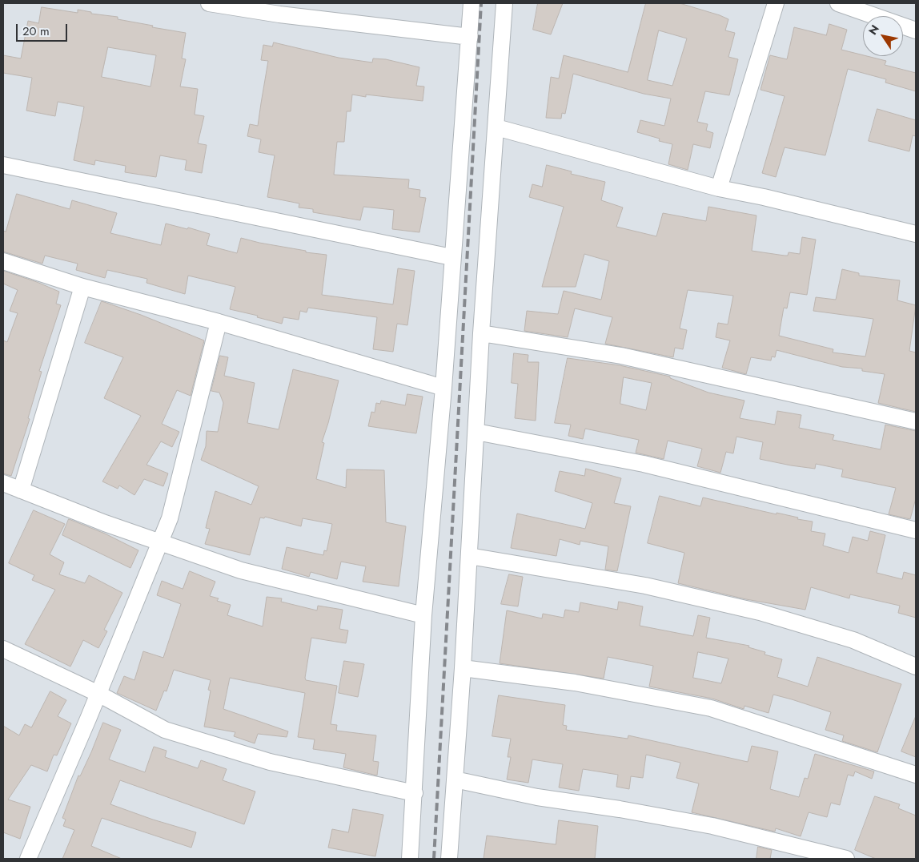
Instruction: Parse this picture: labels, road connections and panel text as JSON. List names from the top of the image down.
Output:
{
  "scale_bar": "20 m",
  "north": "top left"
}
